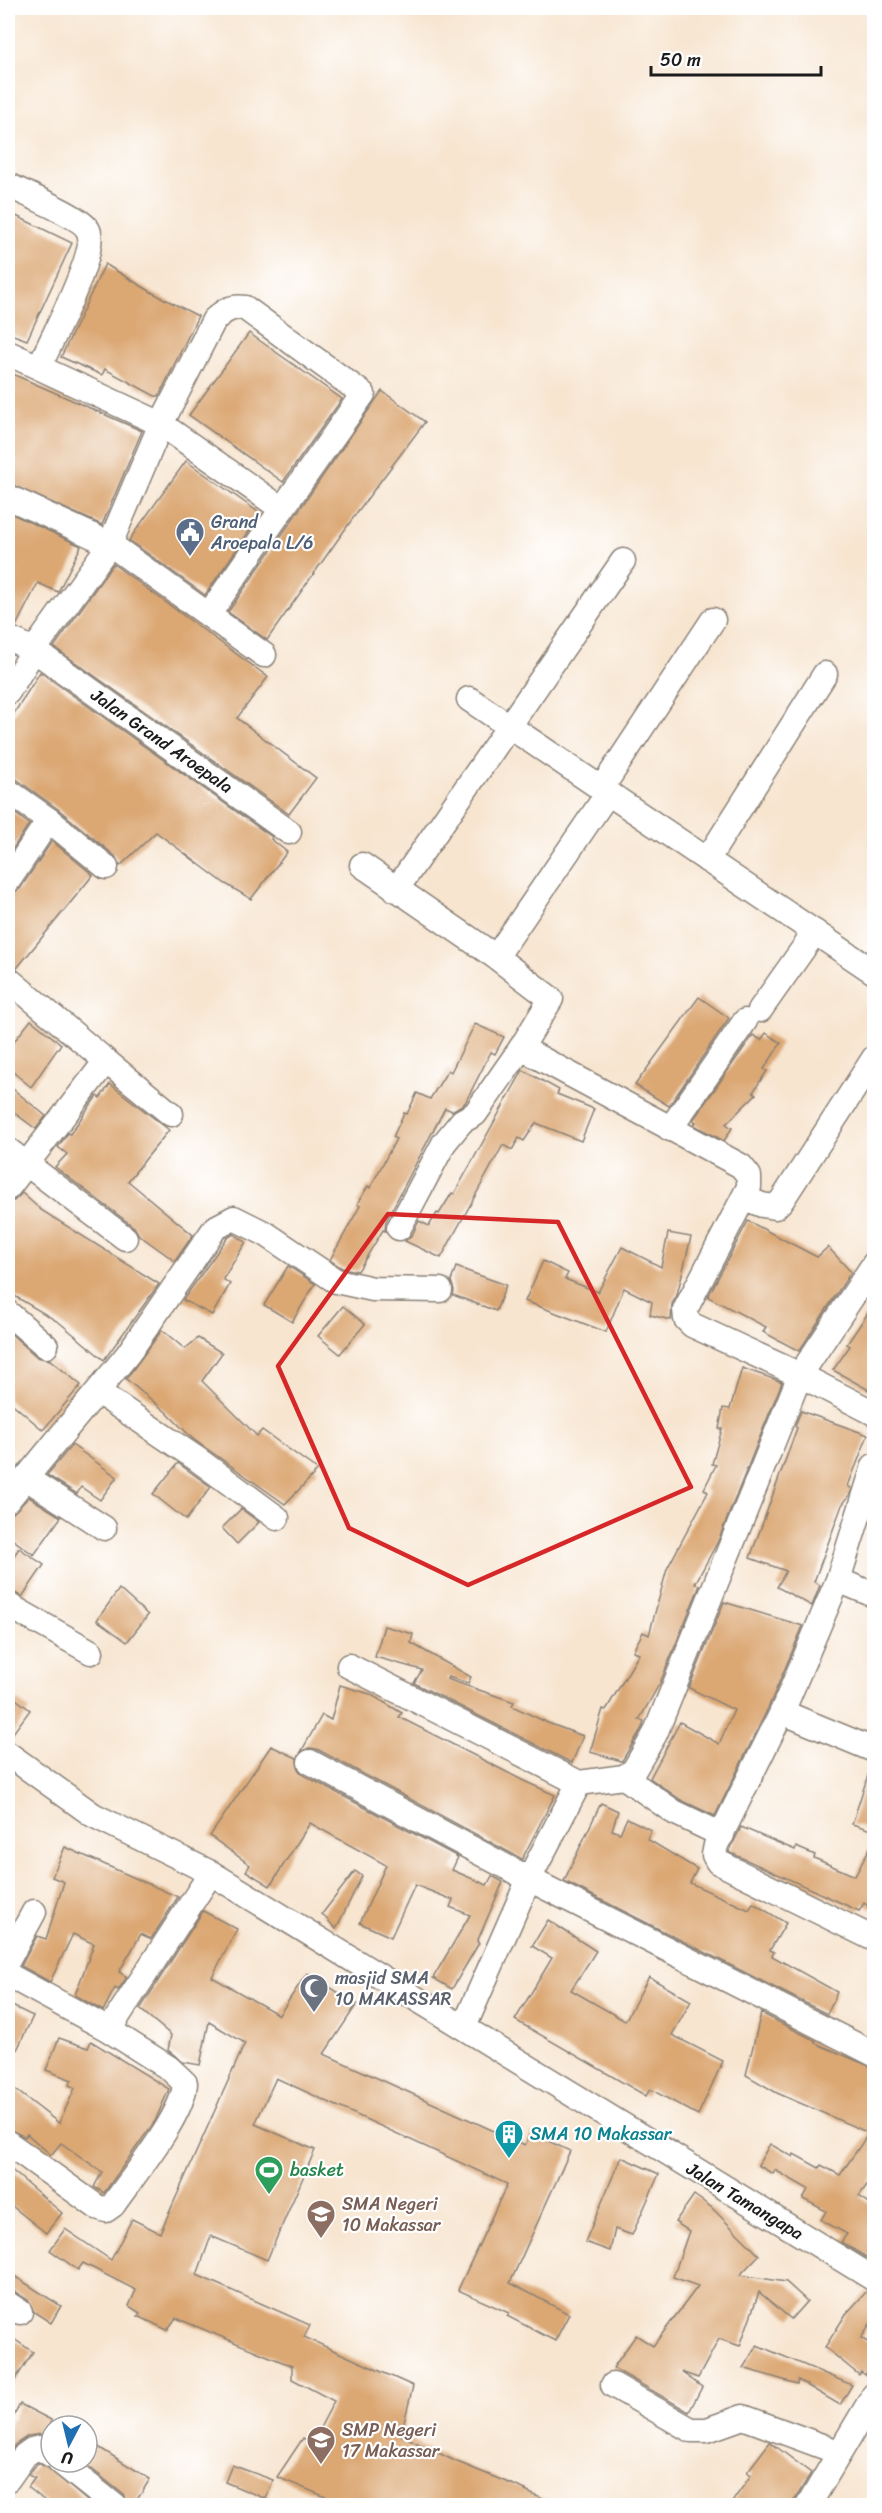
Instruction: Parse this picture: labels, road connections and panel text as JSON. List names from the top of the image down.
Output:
{
  "streets": {
    "street": ["Jalan Grand Aroepala", "Jalan Tamangapa"]
  },
  "places": {
    "public building": ["Grand Aroepala L/6"],
    "mosque": ["masjid SMA 10 MAKASSAR"],
    "building": ["SMA 10 Makassar"],
    "sports": ["basket"],
    "school or university": ["SMA Negeri 10 Makassar", "SMP Negeri 17 Makassar"]
  },
  "scale_bar": "50 m",
  "north": "bottom"
}
